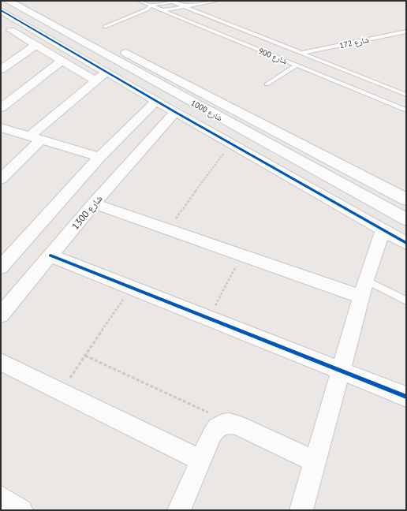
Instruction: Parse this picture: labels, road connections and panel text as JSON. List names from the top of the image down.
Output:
{
  "streets": {
    "street": ["شارع 1000", "شارع 1300"],
    "lane": ["شارع 172", "شارع 900"]
  },
  "crossings": [
    ["شارع 172", "شارع 900"]
  ]
}
